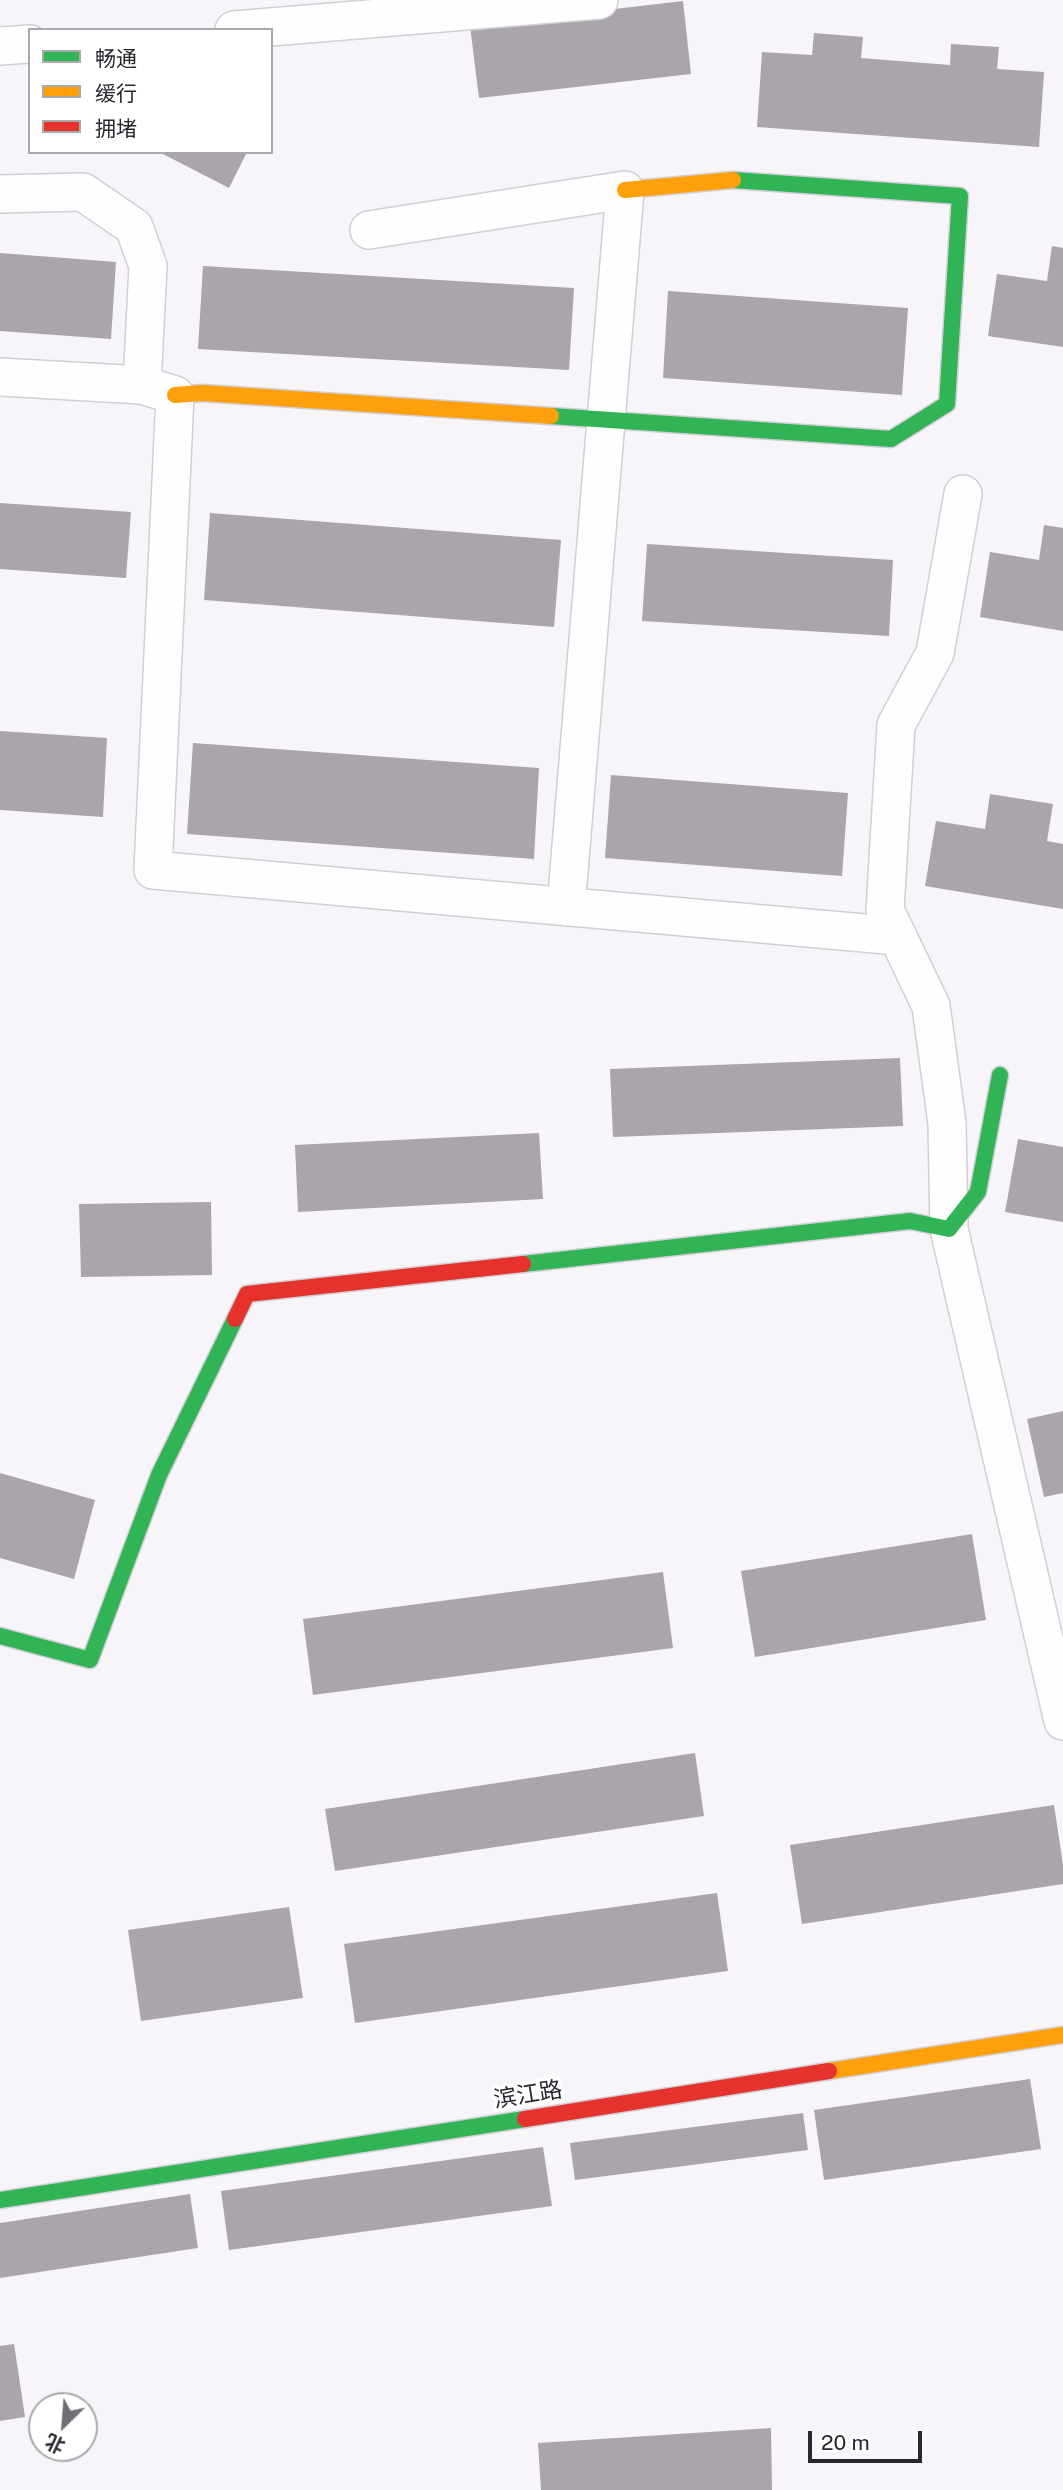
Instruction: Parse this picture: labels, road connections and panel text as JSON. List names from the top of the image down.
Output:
{
  "streets": {
    "street": ["滨江路"]
  },
  "legend": ["畅通", "缓行", "拥堵"],
  "scale_bar": "20 m",
  "north": "bottom left"
}
